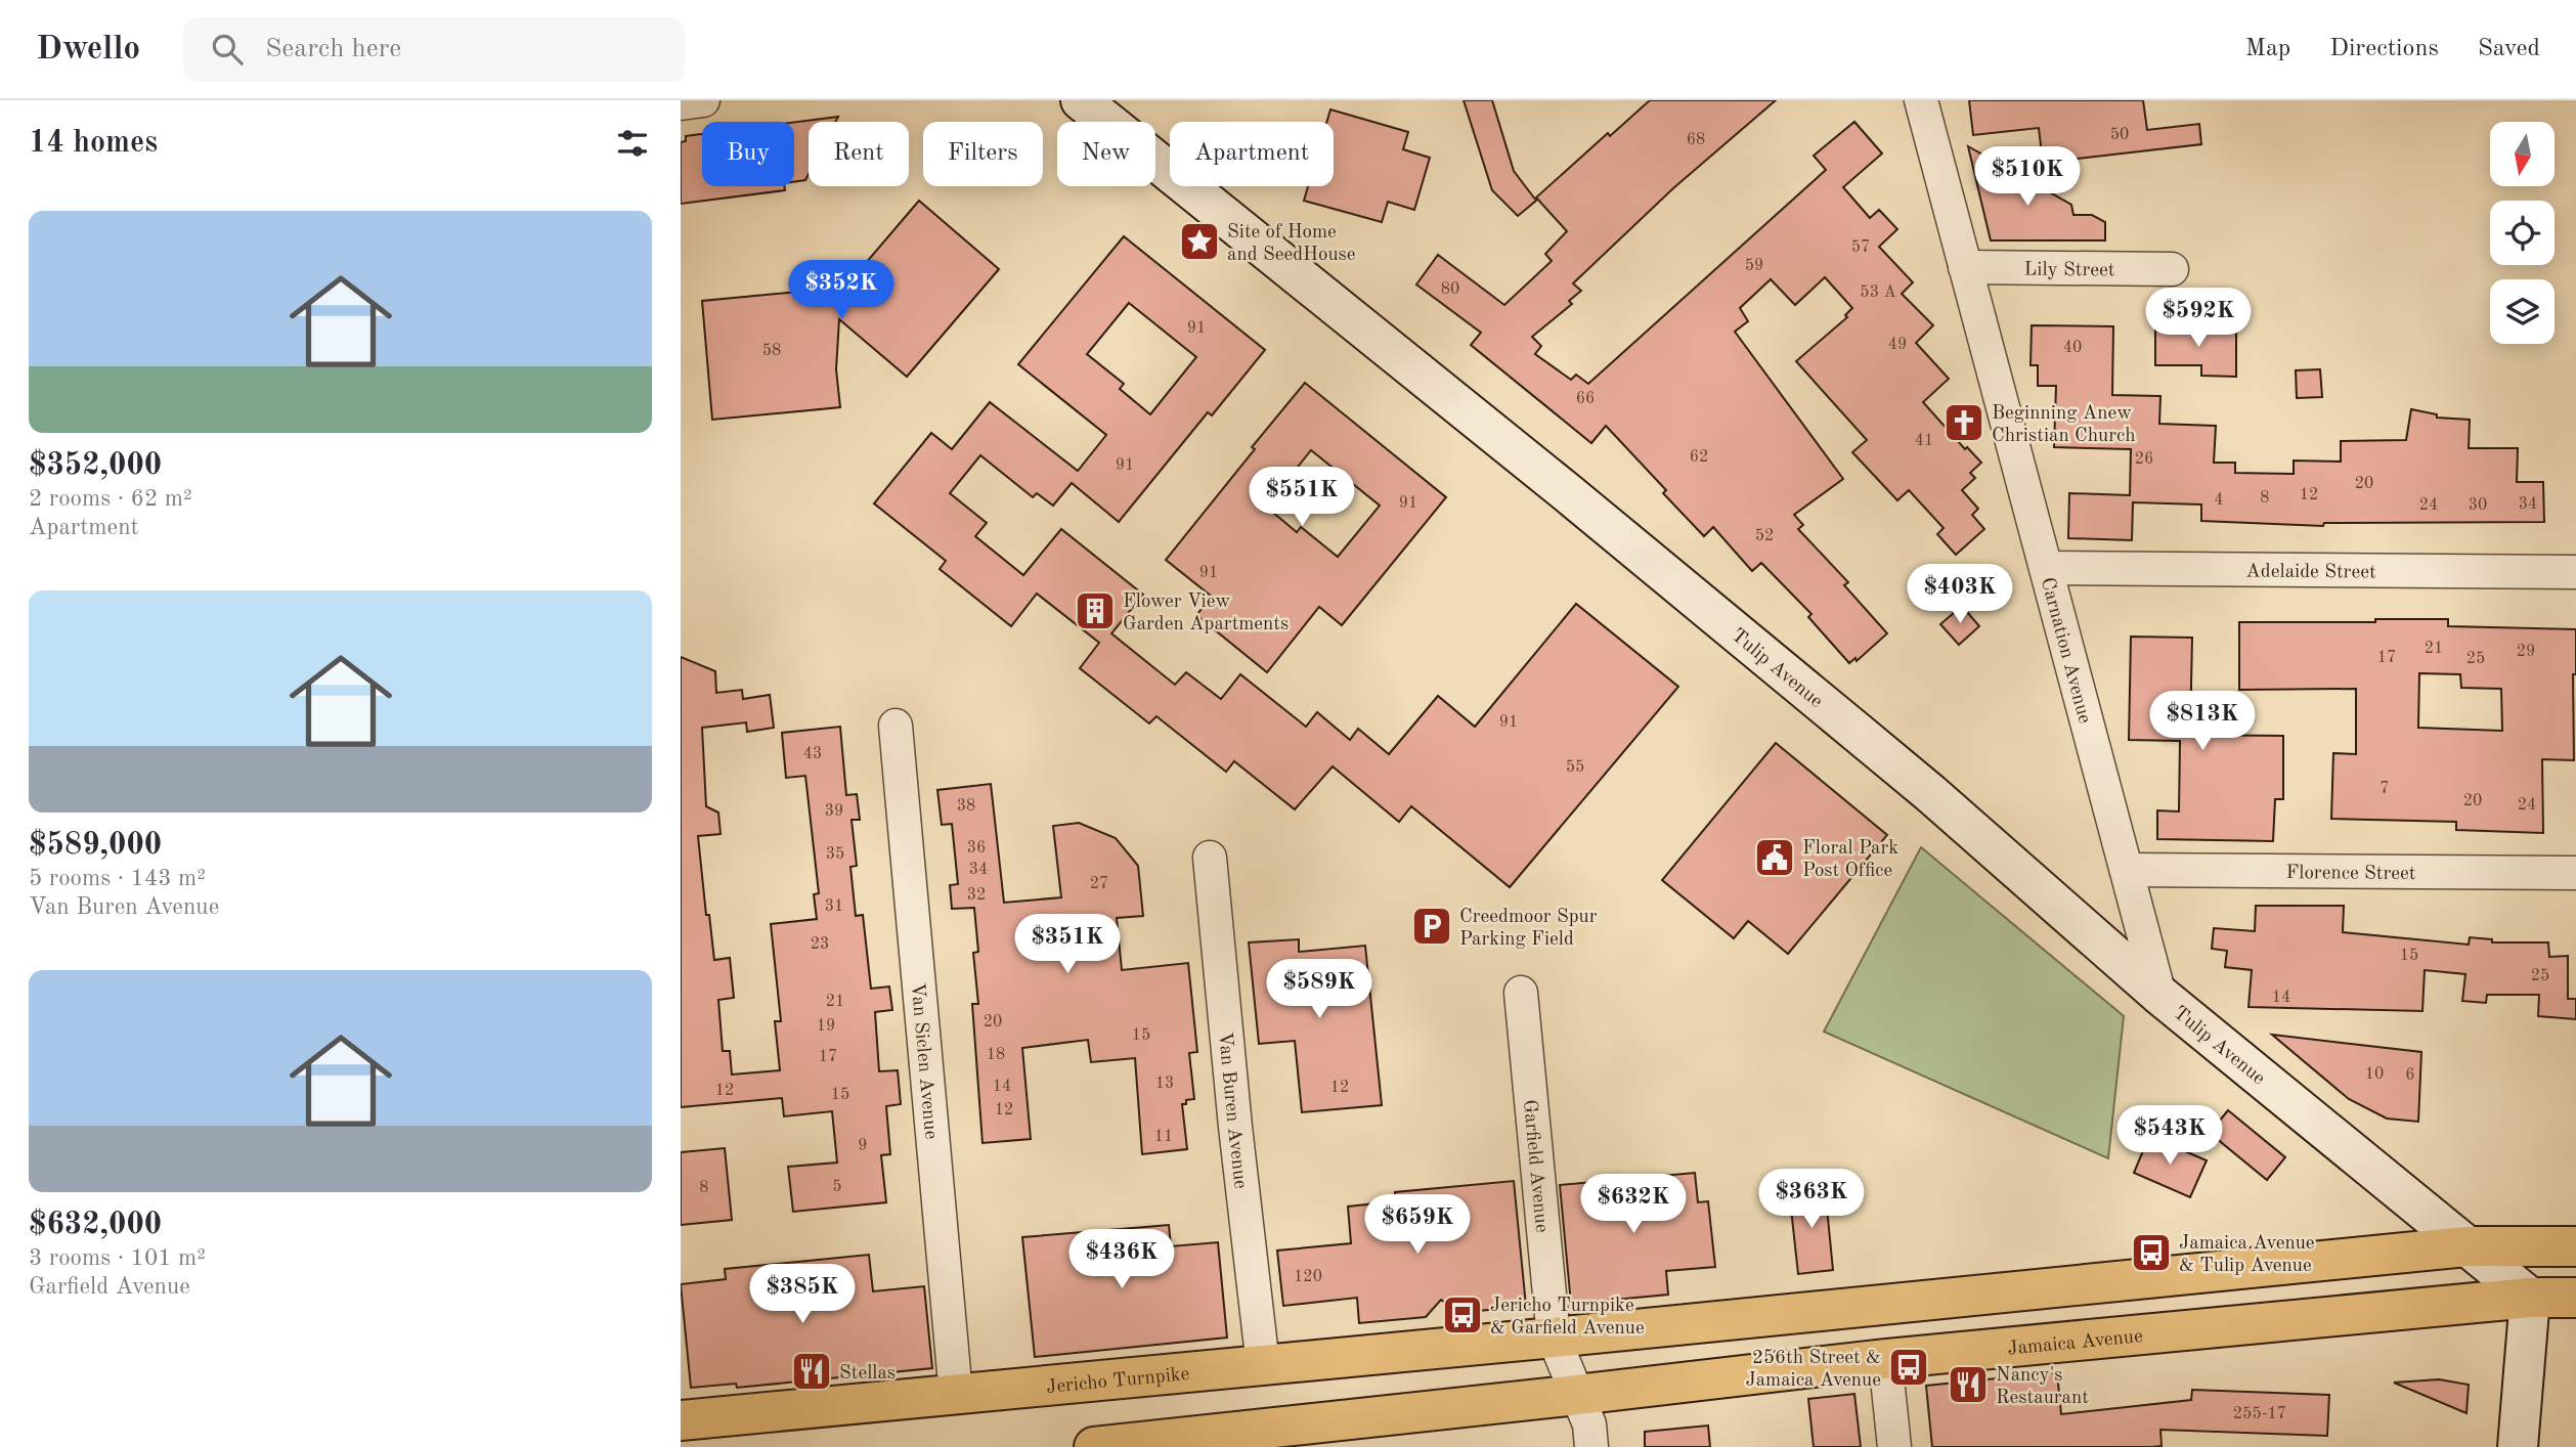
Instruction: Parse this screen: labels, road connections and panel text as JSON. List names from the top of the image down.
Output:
{
  "streets": {
    "main road": ["Tulip Avenue", "Jamaica Avenue", "Jericho Turnpike"],
    "street": [
      "Lily Street",
      "Adelaide Street",
      "Carnation Avenue",
      "Florence Street",
      "Van Siclen Avenue",
      "Van Buren Avenue",
      "Garfield Avenue"
    ]
  },
  "crossings": [
    ["Lily Street", "Carnation Avenue"],
    ["Adelaide Street", "Carnation Avenue"],
    ["Carnation Avenue", "Tulip Avenue"],
    ["Carnation Avenue", "Florence Street"],
    ["Tulip Avenue", "Jamaica Avenue"],
    ["Van Siclen Avenue", "Jericho Turnpike"],
    ["Van Buren Avenue", "Jericho Turnpike"],
    ["Garfield Avenue", "Jamaica Avenue"],
    ["Garfield Avenue", "Jericho Turnpike"]
  ],
  "places": {
    "place": ["Site of Home and SeedHouse"],
    "church": ["Beginning Anew Christian Church"],
    "building": ["Flower View Garden Apartments"],
    "public building": ["Floral Park Post Office"],
    "parking": ["Creedmoor Spur Parking Field"],
    "bus stop": ["Jamaica Avenue & Tulip Avenue", "Jericho Turnpike & Garfield Avenue", "256th Street & Jamaica Avenue"],
    "restaurant": ["Stellas", "Nancy's Restaurant"]
  },
  "house_numbers": [
    "50",
    "68",
    "57",
    "59",
    "80",
    "53 A",
    "91",
    "49",
    "40",
    "58",
    "66",
    "41",
    "62",
    "26",
    "91",
    "20",
    "12",
    "8",
    "4",
    "91",
    "34",
    "24",
    "30",
    "52",
    "91",
    "21",
    "29",
    "17",
    "25",
    "91",
    "43",
    "55",
    "7",
    "20",
    "24",
    "38",
    "39",
    "36",
    "35",
    "34",
    "27",
    "32",
    "31",
    "23",
    "15",
    "25",
    "14",
    "21",
    "20",
    "19",
    "15",
    "18",
    "17",
    "10",
    "6",
    "13",
    "14",
    "12",
    "12",
    "15",
    "12",
    "11",
    "9",
    "5",
    "8",
    "120",
    "255-17"
  ],
  "north": "bottom",
  "page": {
    "header": "Dwello",
    "search": "Search here",
    "nav": ["Map", "Directions", "Saved"],
    "heading": "14 homes",
    "chip": [
      "Buy",
      "Rent",
      "Filters",
      "New",
      "Apartment"
    ],
    "price": [
      "$510K",
      "$352K",
      "$592K",
      "$551K",
      "$403K",
      "$813K",
      "$351K",
      "$589K",
      "$543K",
      "$363K",
      "$632K",
      "$659K",
      "$436K",
      "$385K"
    ],
    "list": [
      {
        "name": "$352,000",
        "note": "2 rooms · 62 m² · Apartment"
      },
      {
        "name": "$589,000",
        "note": "5 rooms · 143 m² · Van Buren Avenue"
      },
      {
        "name": "$632,000",
        "note": "3 rooms · 101 m² · Garfield Avenue"
      }
    ]
  }
}
